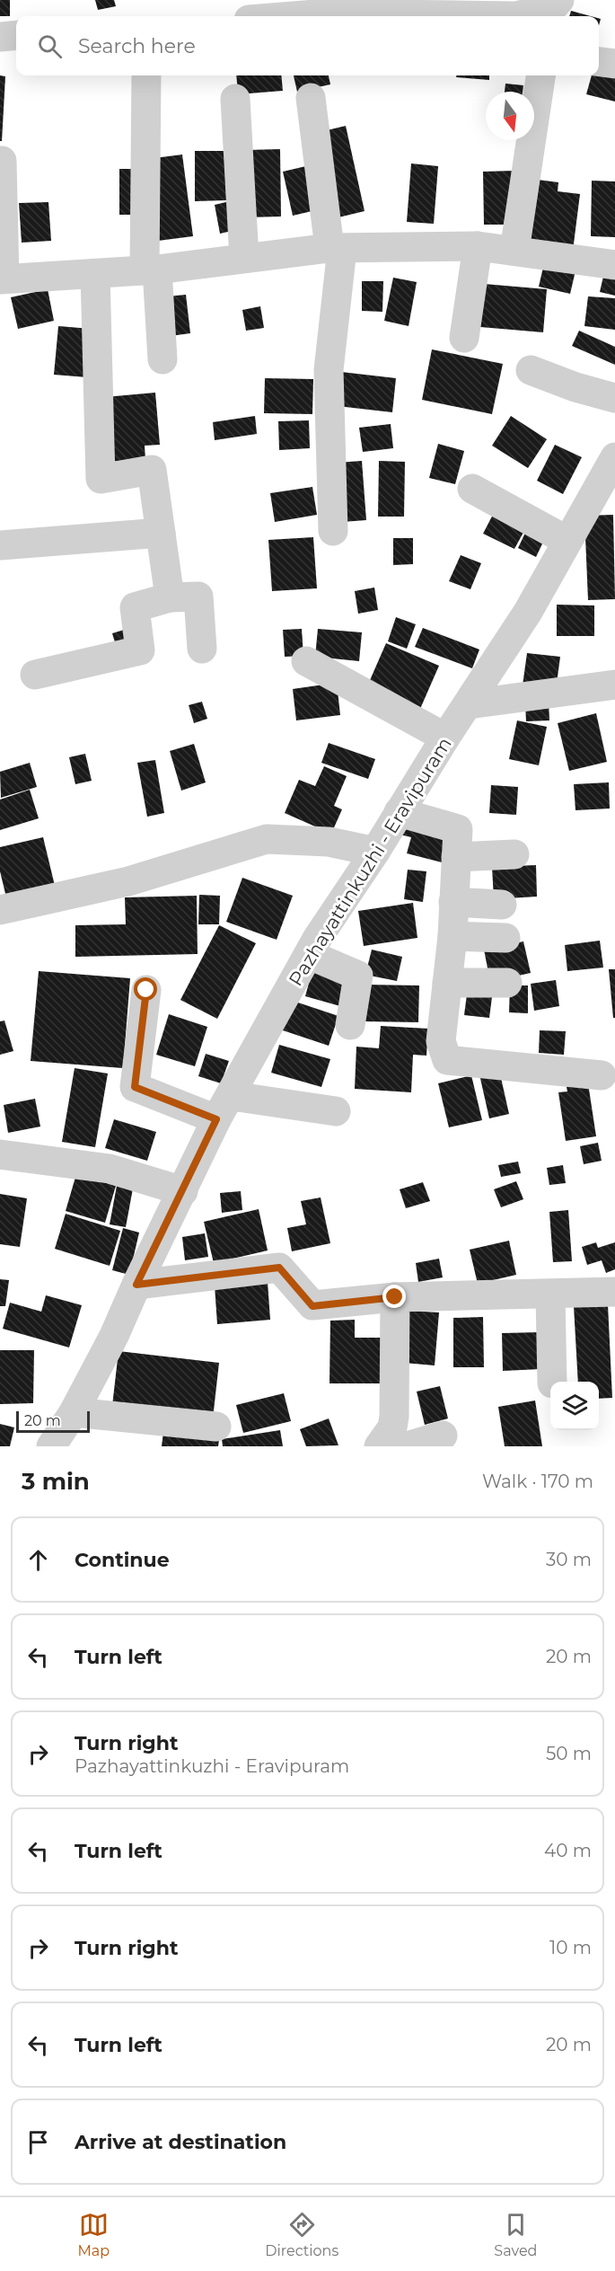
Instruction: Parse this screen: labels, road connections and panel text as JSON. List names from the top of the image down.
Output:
{
  "streets": {
    "street": ["Pazhayattinkuzhi - Eravipuram"]
  },
  "scale_bar": "20 m",
  "north": "bottom",
  "page": {
    "search": "Search here",
    "scale": "20 m",
    "heading": ["3 min", "Walk · 170 m"],
    "list": [
      ["Continue", "30 m"],
      ["Turn left", "20 m"],
      ["Turn right", "Pazhayattinkuzhi - Eravipuram", "50 m"],
      ["Turn left", "40 m"],
      ["Turn right", "10 m"],
      ["Turn left", "20 m"],
      "Arrive at destination"
    ],
    "nav": ["Map", "Directions", "Saved"]
  }
}
